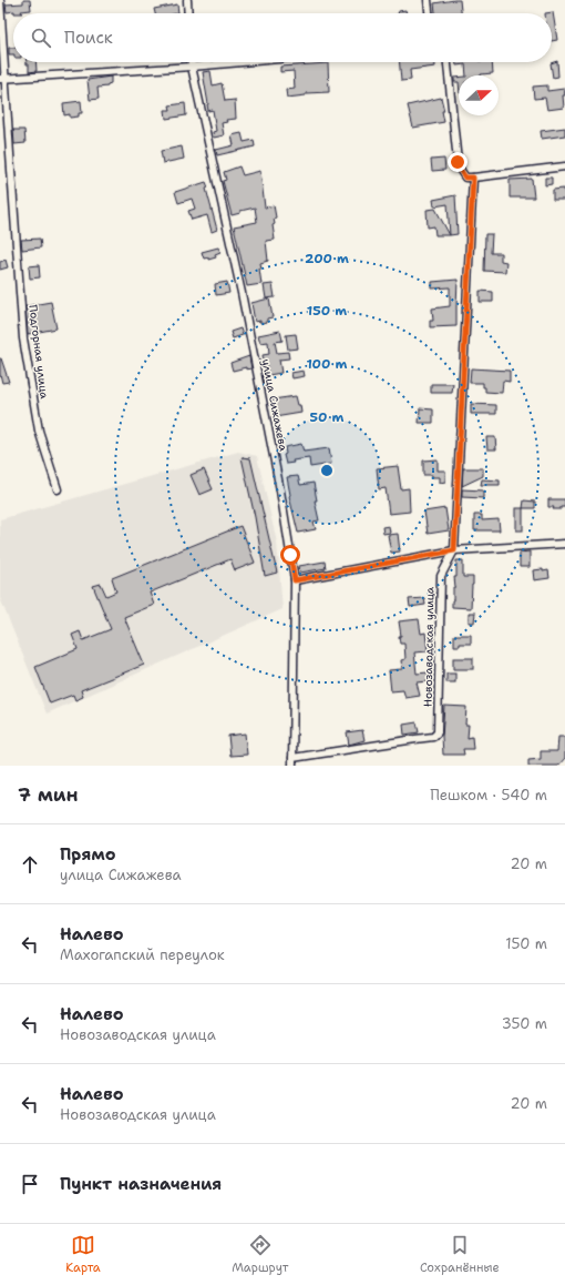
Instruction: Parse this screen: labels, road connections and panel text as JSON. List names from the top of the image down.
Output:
{
  "streets": {
    "street": ["Подгорная улица", "улица Сижажева", "Новозаводская улица"]
  },
  "crossings": [
    ["улица Сижажева", "Новозаводская улица"]
  ],
  "north": "right",
  "page": {
    "search": "Поиск",
    "heading": ["7 мин", "Пешком · 540 m"],
    "list": [
      ["Прямо", "улица Сижажева", "20 m"],
      ["Налево", "Махогапский переулок", "150 m"],
      ["Налево", "Новозаводская улица", "350 m"],
      ["Налево", "Новозаводская улица", "20 m"],
      "Пункт назначения"
    ],
    "nav": ["Карта", "Маршрут", "Сохранённые"]
  },
  "rings": [
    "200 m",
    "150 m",
    "100 m",
    "50 m"
  ]
}
